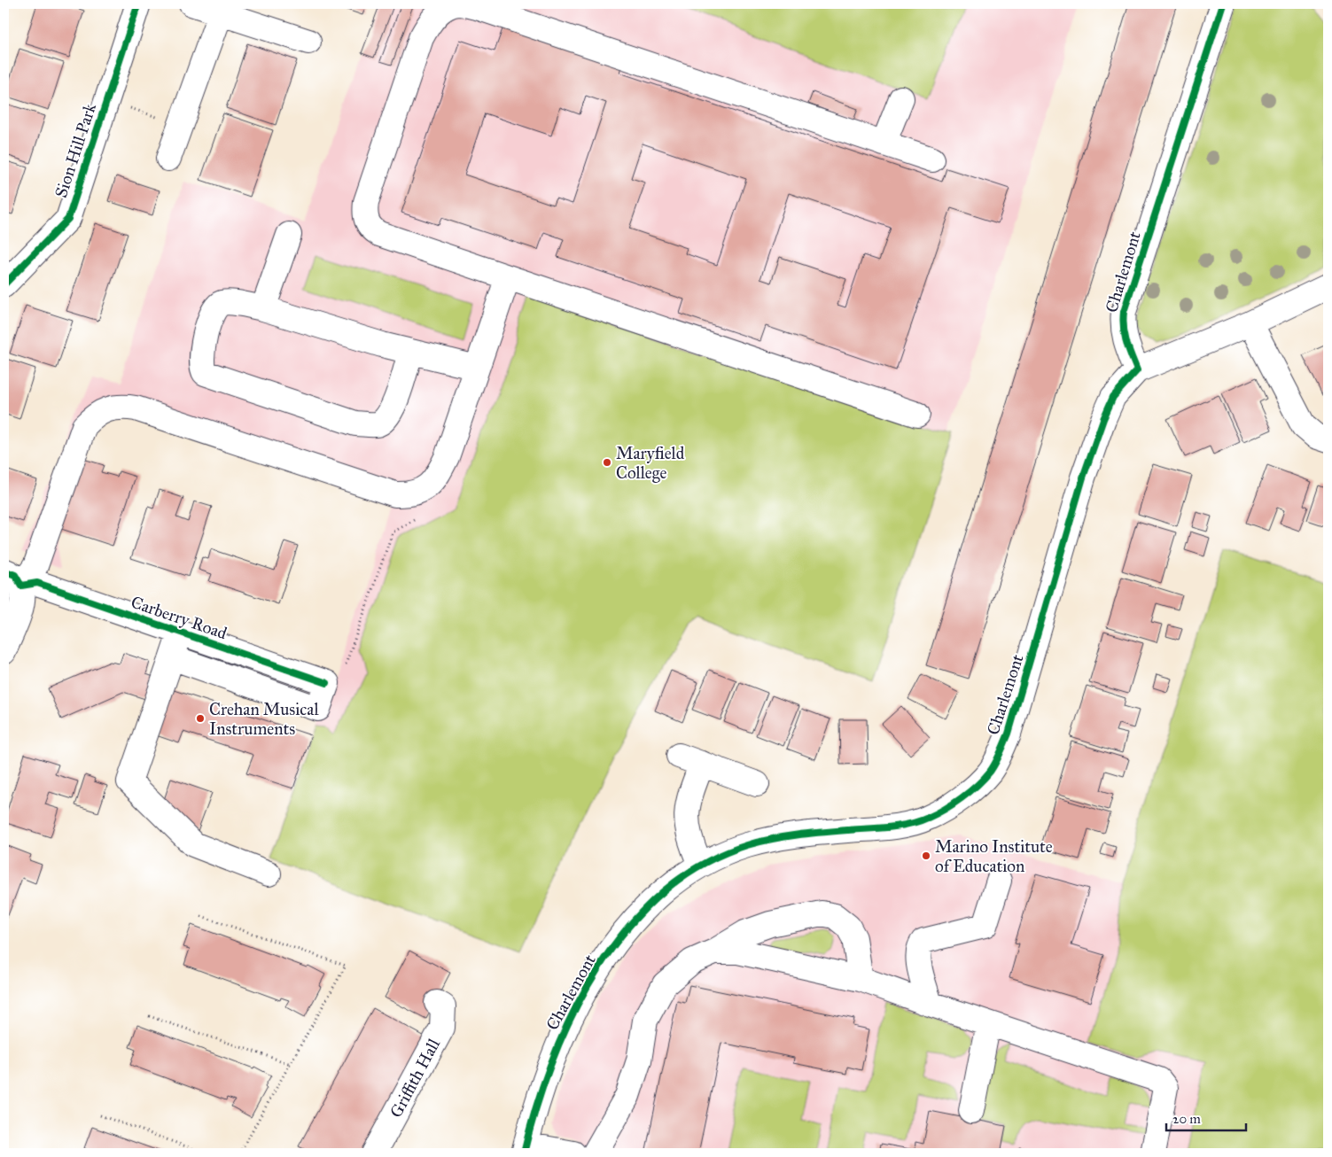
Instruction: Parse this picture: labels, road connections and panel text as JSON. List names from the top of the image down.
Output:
{
  "streets": {
    "street": [
      "Sion Hill Park",
      "Charlemont",
      "Carberry Road",
      "Griffith Hall"
    ]
  },
  "places": ["Maryfield College", "Crehan Musical Instruments", "Marino Institute of Education"],
  "scale_bar": "20 m"
}
